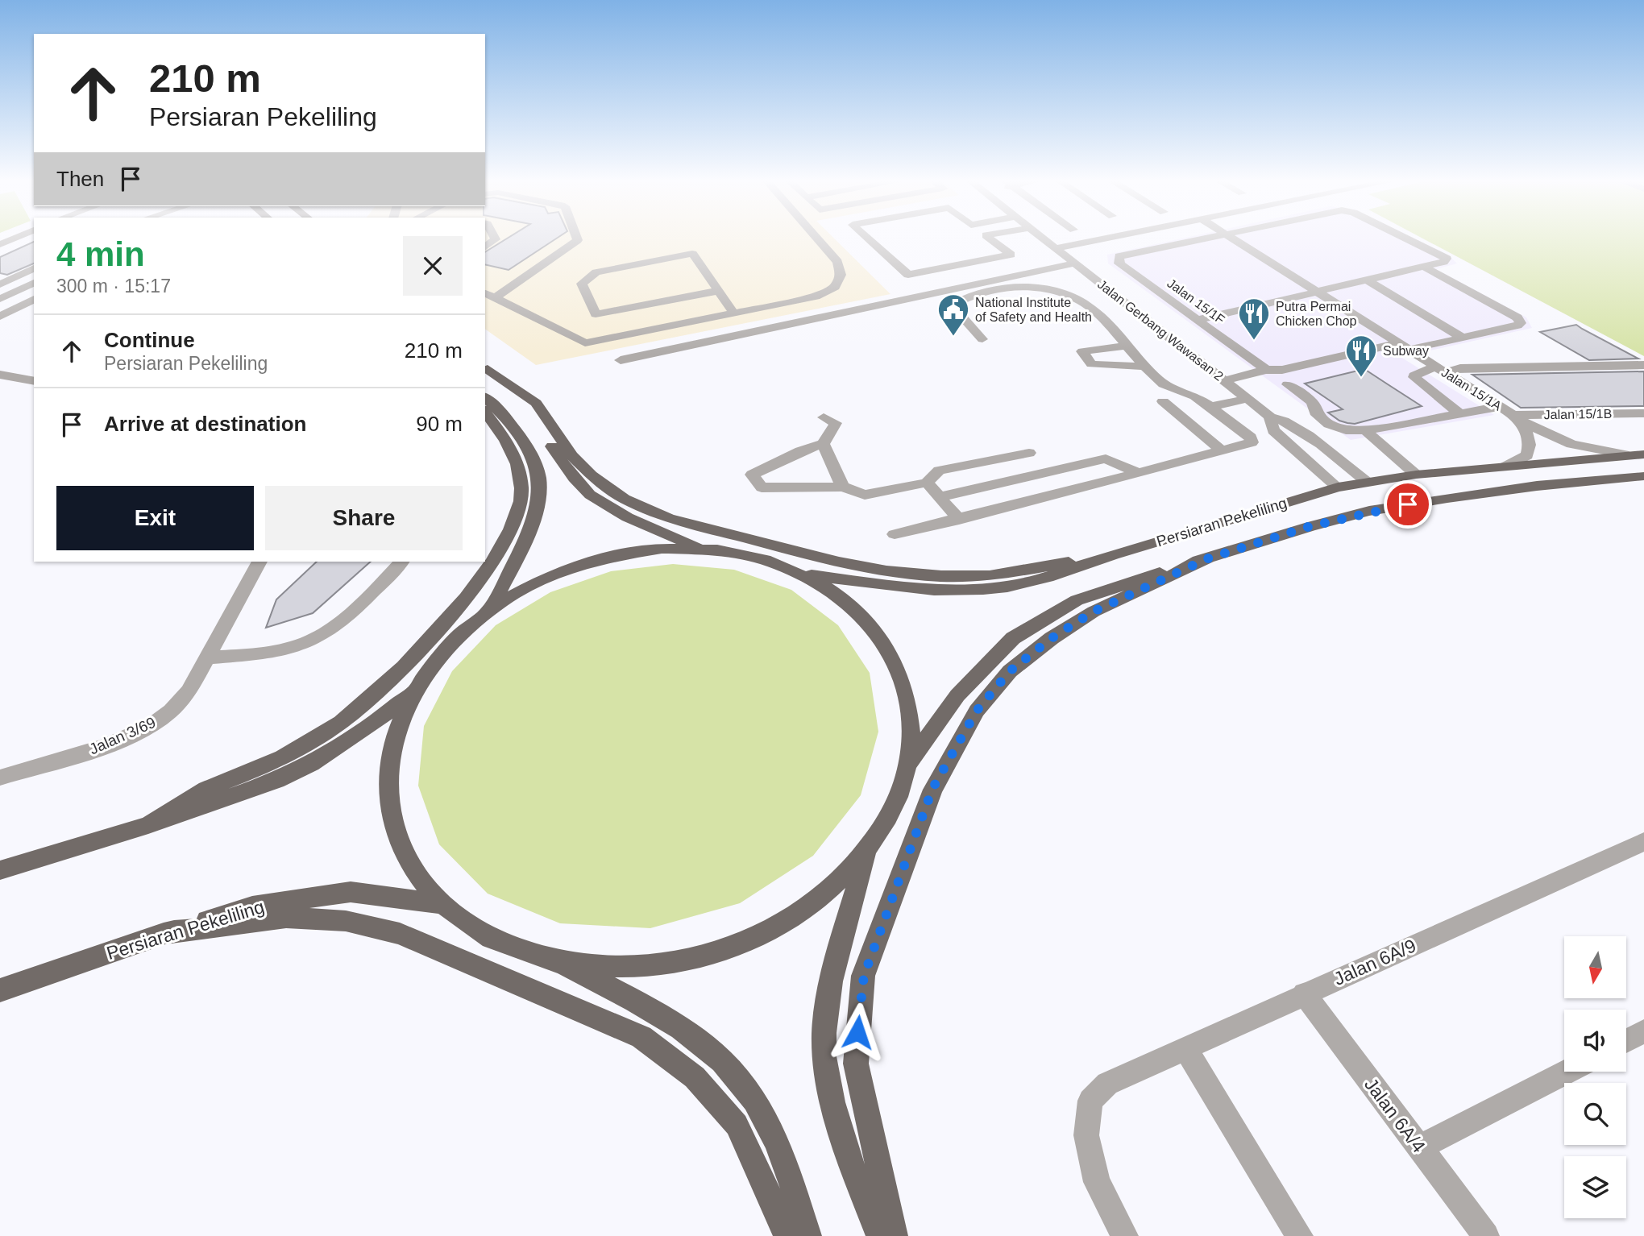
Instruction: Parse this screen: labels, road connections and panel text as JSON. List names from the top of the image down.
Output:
{
  "streets": {
    "main road": ["Persiaran Pekeliling"],
    "street": [
      "Jalan 15/1F",
      "Jalan Gerbang Wawasan 2",
      "Jalan 15/1A",
      "Jalan 15/1B",
      "Jalan 3/69",
      "Jalan 6A/9",
      "Jalan 6A/4"
    ]
  },
  "crossings": [
    ["Jalan Gerbang Wawasan 2", "Persiaran Pekeliling"],
    ["Jalan 15/1A", "Jalan 15/1B"],
    ["Jalan 15/1A", "Persiaran Pekeliling"],
    ["Jalan 6A/9", "Jalan 6A/4"]
  ],
  "places": {
    "public building": ["National Institute of Safety and Health"],
    "restaurant": ["Putra Permai Chicken Chop", "Subway"]
  },
  "north": "bottom",
  "page": {
    "turn": ["210 m", "Persiaran Pekeliling"],
    "then": "Then",
    "heading": ["4 min", "300 m · 15:17"],
    "list": [
      {
        "name": "Continue",
        "note": "Persiaran Pekeliling",
        "value": "210 m"
      },
      {
        "name": "Arrive at destination",
        "value": "90 m"
      }
    ],
    "buttons": ["Exit", "Share"]
  }
}
